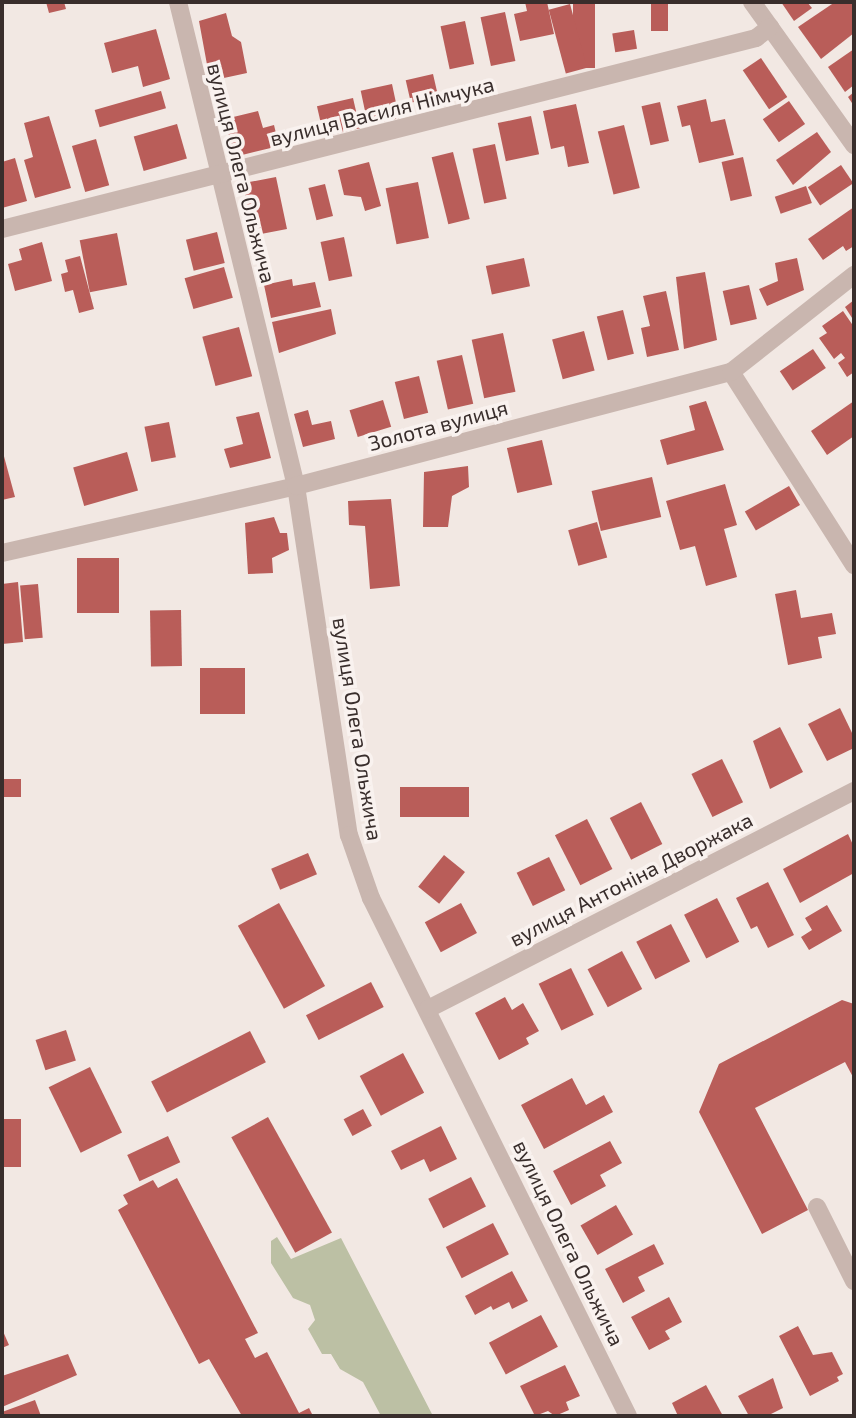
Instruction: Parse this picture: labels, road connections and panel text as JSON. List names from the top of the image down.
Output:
{
  "streets": {
    "street": [
      "вулиця Василя Німчука",
      "вулиця Олега Ольжича",
      "Золота вулиця",
      "вулиця Антоніна Дворжака"
    ]
  },
  "crossings": [
    ["вулиця Василя Німчука", "вулиця Олега Ольжича"],
    ["вулиця Олега Ольжича", "Золота вулиця"],
    ["вулиця Олега Ольжича", "вулиця Антоніна Дворжака"]
  ]
}
